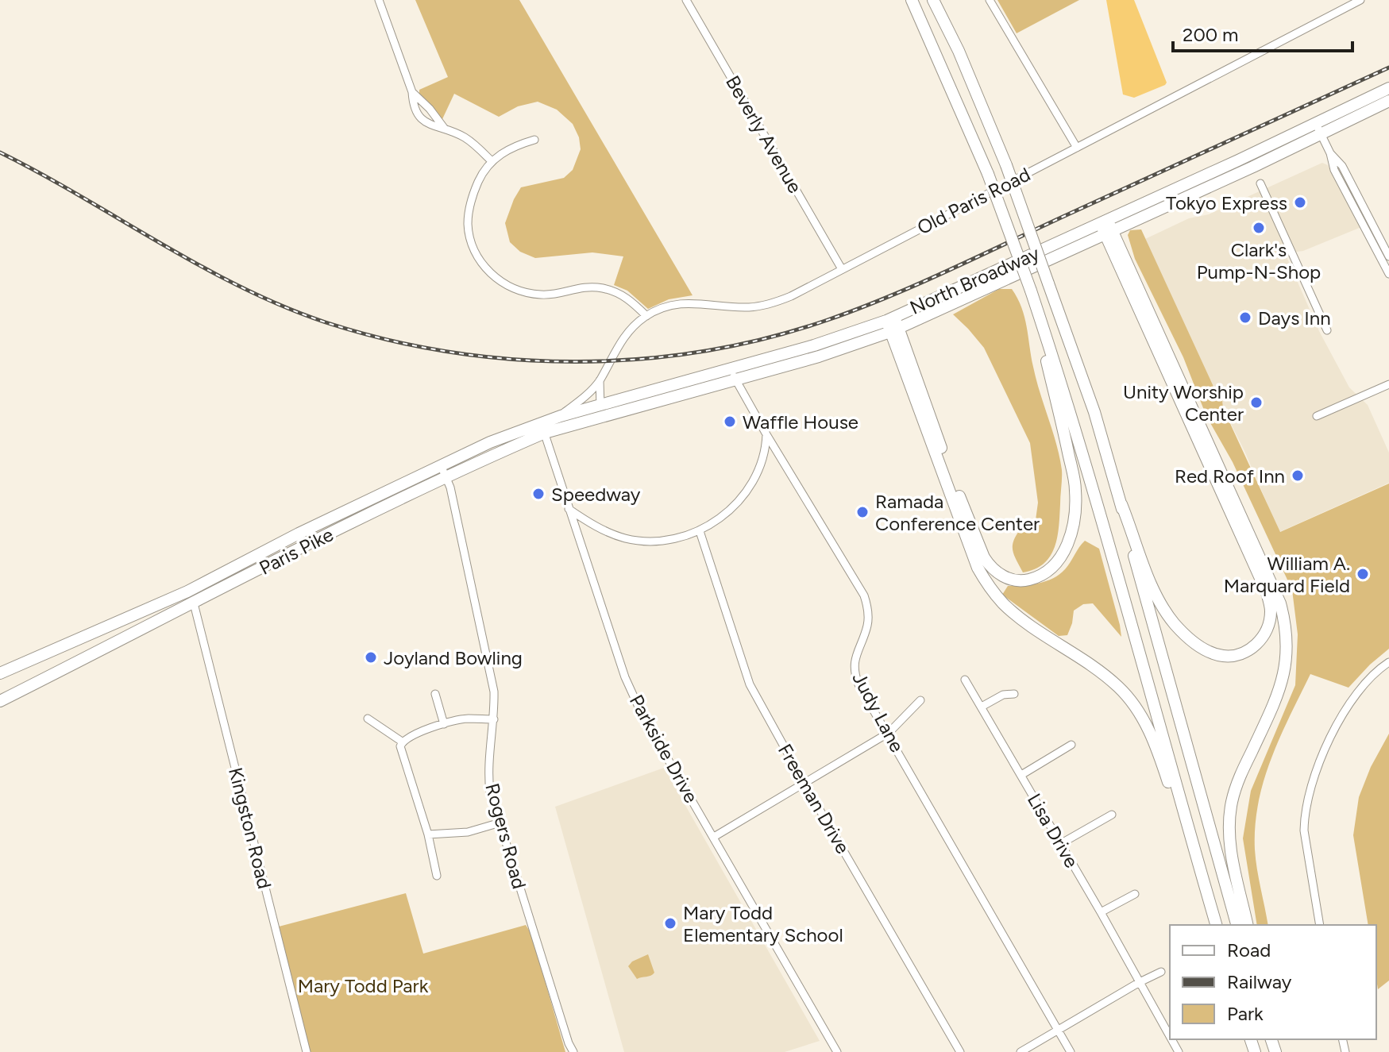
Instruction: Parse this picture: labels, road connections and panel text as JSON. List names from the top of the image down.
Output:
{
  "streets": {
    "highway": ["North Broadway", "Paris Pike"],
    "street": [
      "Beverly Avenue",
      "Old Paris Road",
      "Judy Lane",
      "Parkside Drive",
      "Freeman Drive",
      "Kingston Road",
      "Lisa Drive",
      "Rogers Road"
    ]
  },
  "crossings": [
    ["Beverly Avenue", "Old Paris Road"],
    ["Old Paris Road", "North Broadway"],
    ["North Broadway", "Paris Pike"],
    ["North Broadway", "Judy Lane"],
    ["North Broadway", "Parkside Drive"],
    ["Paris Pike", "Parkside Drive"],
    ["Paris Pike", "Kingston Road"],
    ["Paris Pike", "Rogers Road"]
  ],
  "parks": ["Mary Todd Park"],
  "places": [
    "Tokyo Express",
    "Clark's Pump-N-Shop",
    "Days Inn",
    "Unity Worship Center",
    "Waffle House",
    "Red Roof Inn",
    "Speedway",
    "Ramada Conference Center",
    "William A. Marquard Field",
    "Joyland Bowling",
    "Mary Todd Elementary School"
  ],
  "legend": ["Road", "Railway", "Park"],
  "scale_bar": "200 m"
}
